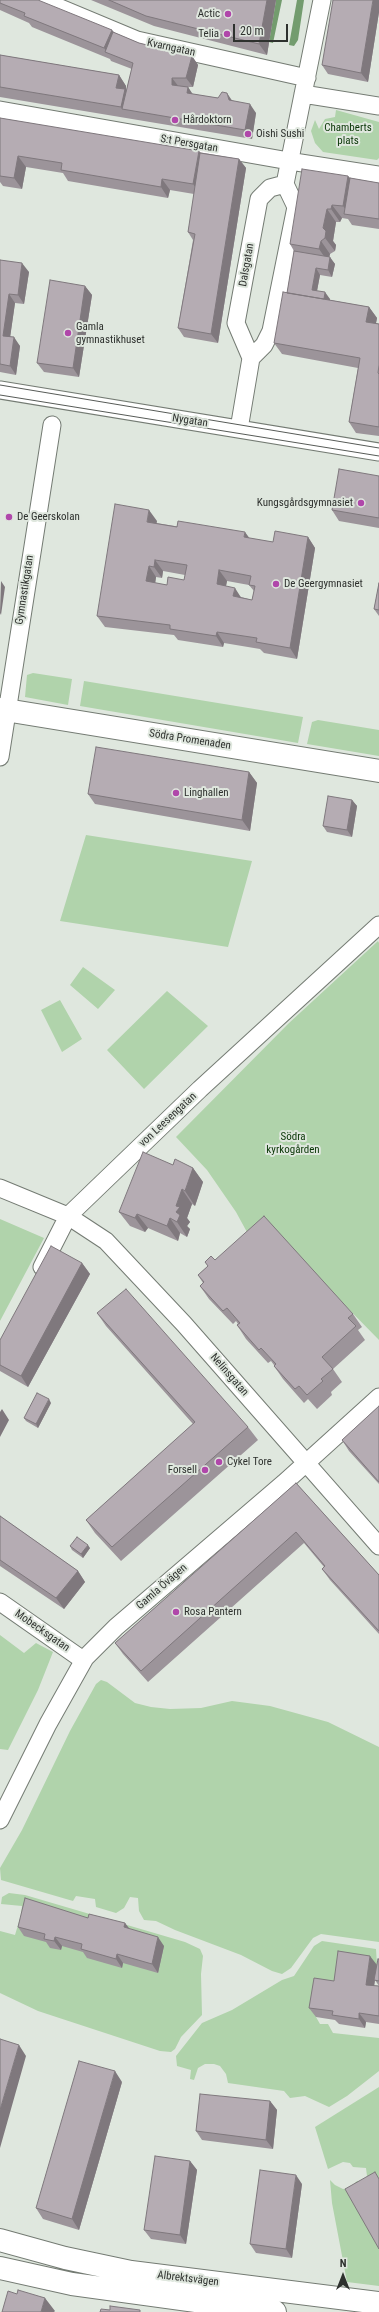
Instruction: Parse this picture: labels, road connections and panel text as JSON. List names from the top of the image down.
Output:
{
  "streets": {
    "main road": ["Södra Promenaden", "Albrektsvägen"],
    "street": [
      "Kvarngatan",
      "S:t Persgatan",
      "Dalsgatan",
      "Nygatan",
      "Gymnastikgatan",
      "von Leesengatan",
      "Nelinsgatan",
      "Gamla Övägen",
      "Mobecksgatan"
    ]
  },
  "crossings": [
    ["Gymnastikgatan", "Södra Promenaden"],
    ["von Leesengatan", "Nelinsgatan"],
    ["Nelinsgatan", "Gamla Övägen"],
    ["Gamla Övägen", "Mobecksgatan"]
  ],
  "parks": ["Chamberts plats", "Södra kyrkogården"],
  "places": [
    "Actic",
    "Telia",
    "Hårdoktorn",
    "Oishi Sushi",
    "Gamla gymnastikhuset",
    "Kungsgårdsgymnasiet",
    "De Geerskolan",
    "De Geergymnasiet",
    "Linghallen",
    "Cykel Tore",
    "Forsell",
    "Rosa Pantern"
  ],
  "scale_bar": "20 m",
  "north": "top"
}
